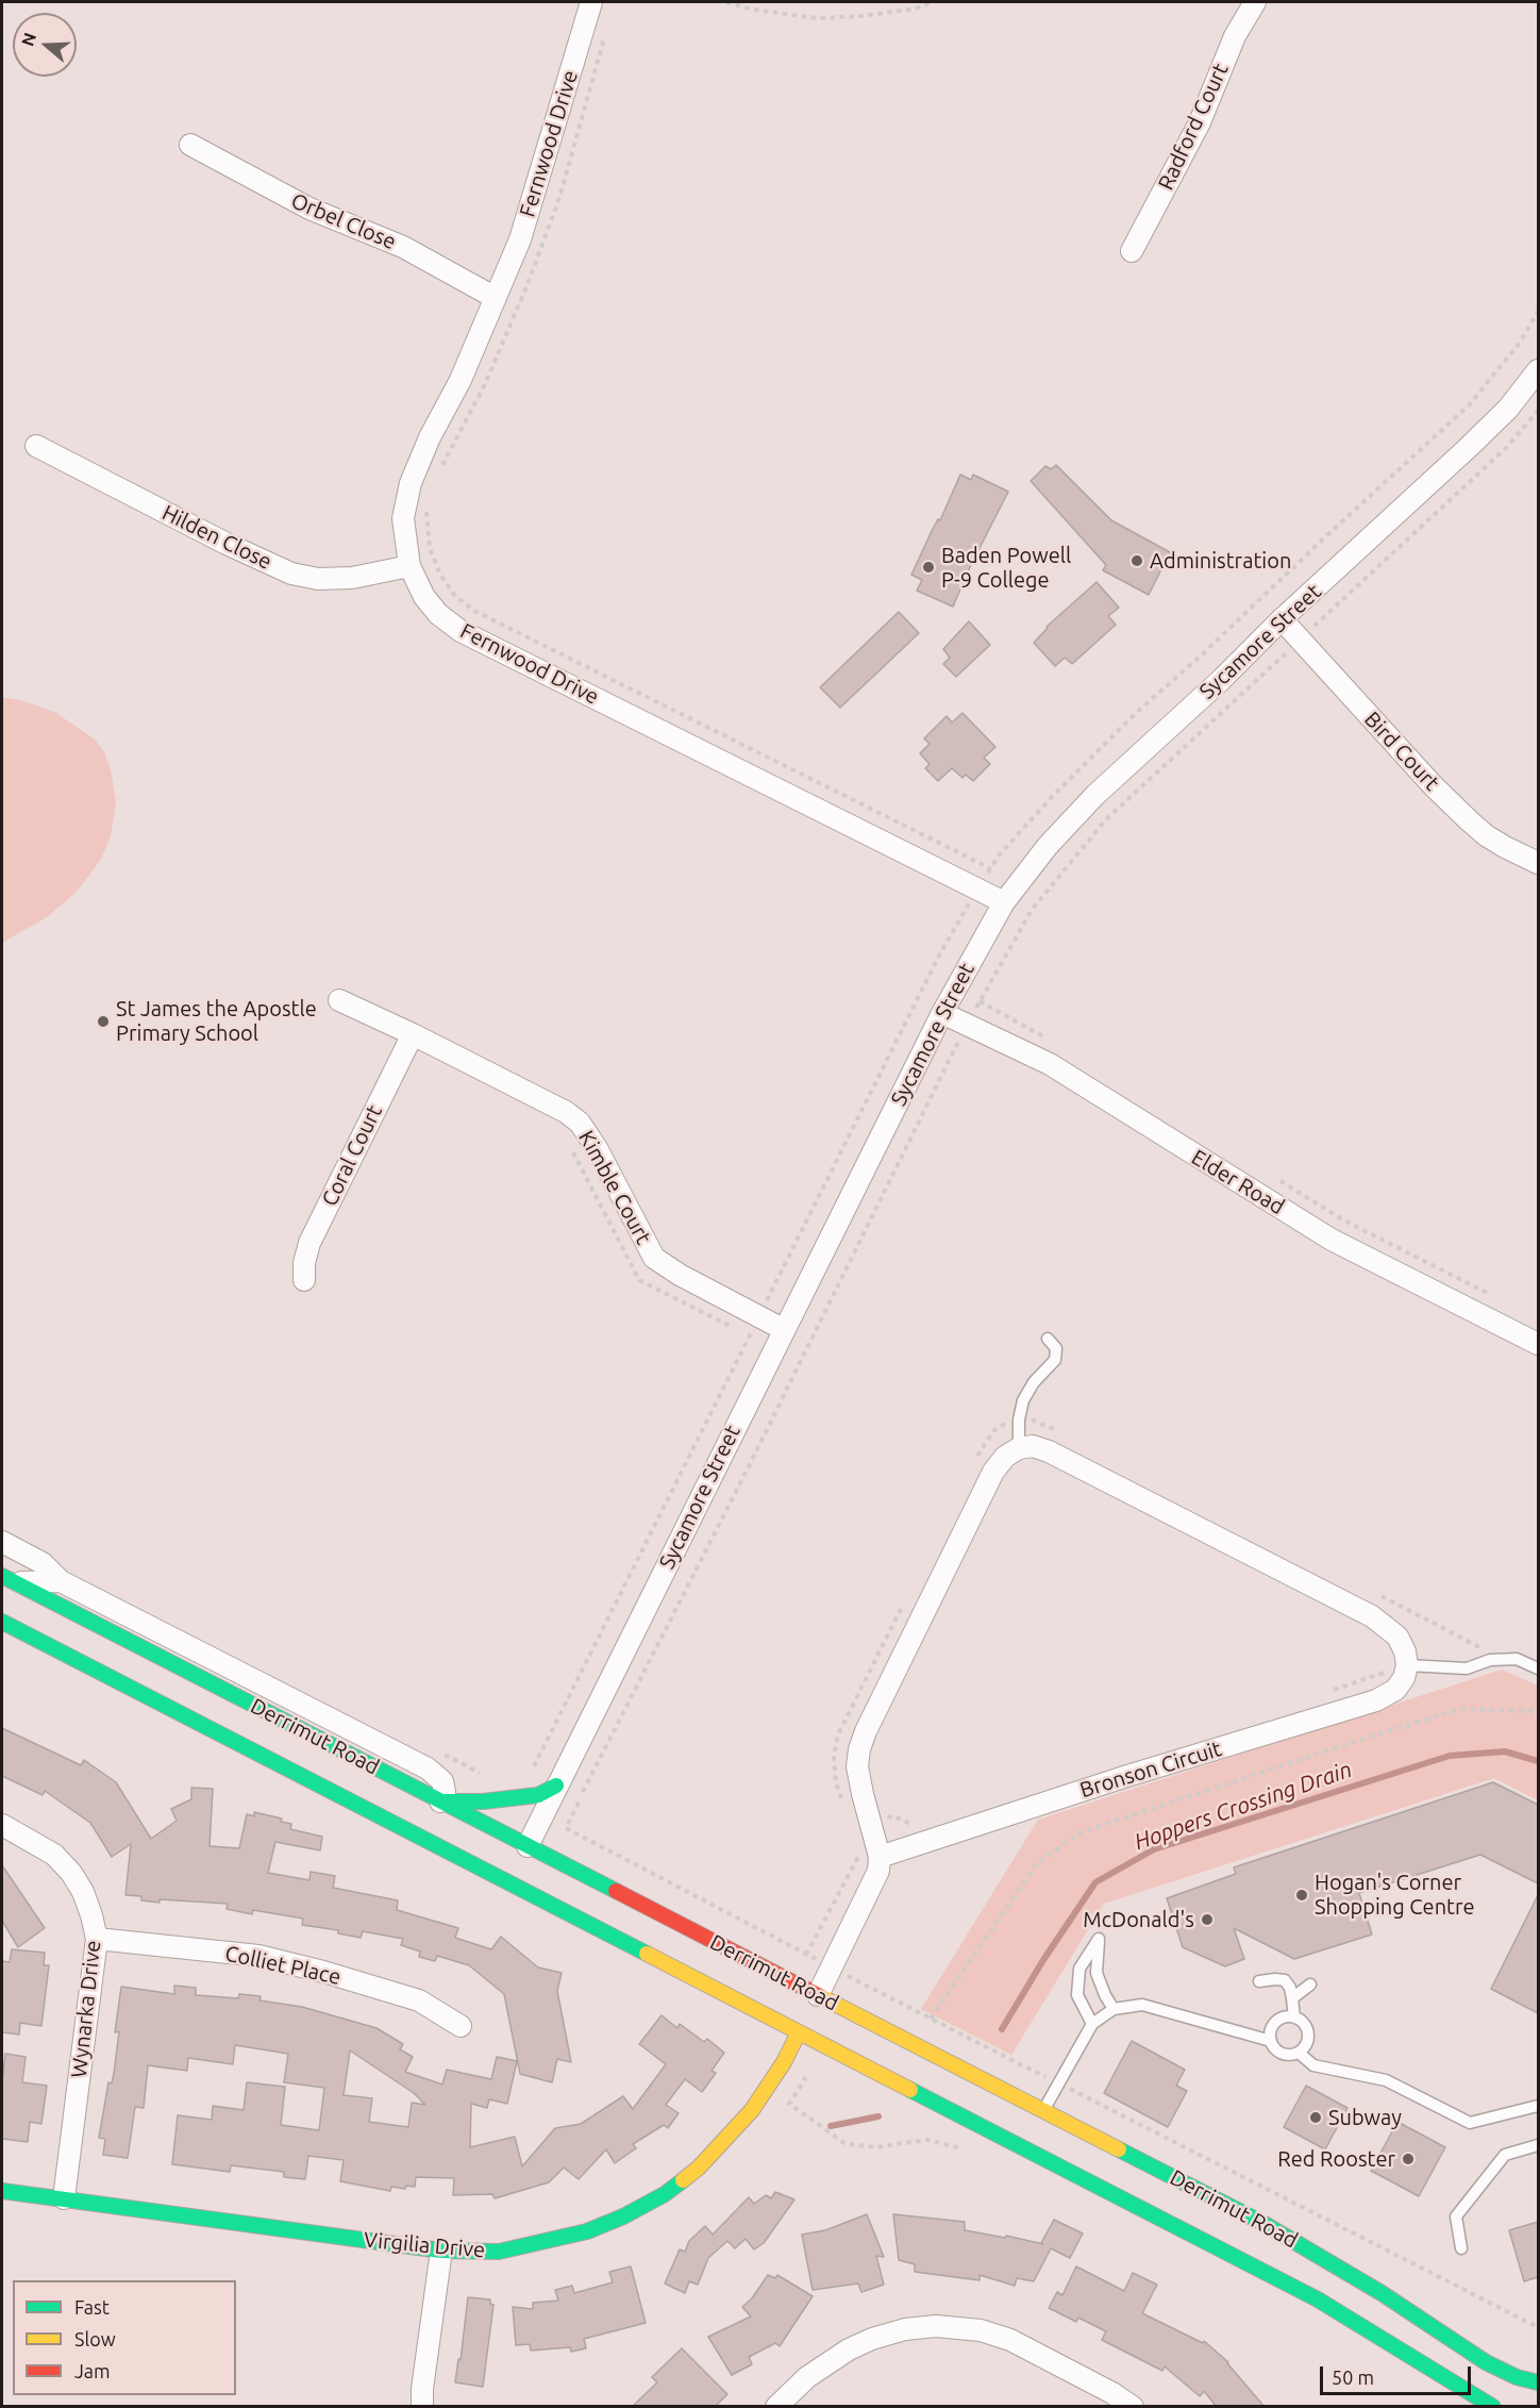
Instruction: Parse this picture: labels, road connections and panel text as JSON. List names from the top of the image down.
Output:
{
  "streets": {
    "main road": ["Derrimut Road", "Virgilia Drive"],
    "street": [
      "Radford Court",
      "Fernwood Drive",
      "Orbel Close",
      "Hilden Close",
      "Sycamore Street",
      "Bird Court",
      "Coral Court",
      "Elder Road",
      "Kimble Court",
      "Bronson Circuit",
      "Colliet Place",
      "Wynarka Drive"
    ]
  },
  "crossings": [
    ["Fernwood Drive", "Orbel Close"],
    ["Fernwood Drive", "Hilden Close"],
    ["Fernwood Drive", "Sycamore Street"],
    ["Sycamore Street", "Bird Court"],
    ["Sycamore Street", "Elder Road"],
    ["Sycamore Street", "Kimble Court"],
    ["Sycamore Street", "Derrimut Road"],
    ["Coral Court", "Kimble Court"],
    ["Derrimut Road", "Virgilia Drive"],
    ["Colliet Place", "Wynarka Drive"],
    ["Wynarka Drive", "Virgilia Drive"]
  ],
  "water": ["Hoppers Crossing Drain"],
  "places": [
    "Administration",
    "Baden Powell P-9 College",
    "St James the Apostle Primary School",
    "Hogan's Corner Shopping Centre",
    "McDonald's",
    "Subway",
    "Red Rooster"
  ],
  "legend": ["Fast", "Slow", "Jam"],
  "scale_bar": "50 m",
  "north": "left"
}
